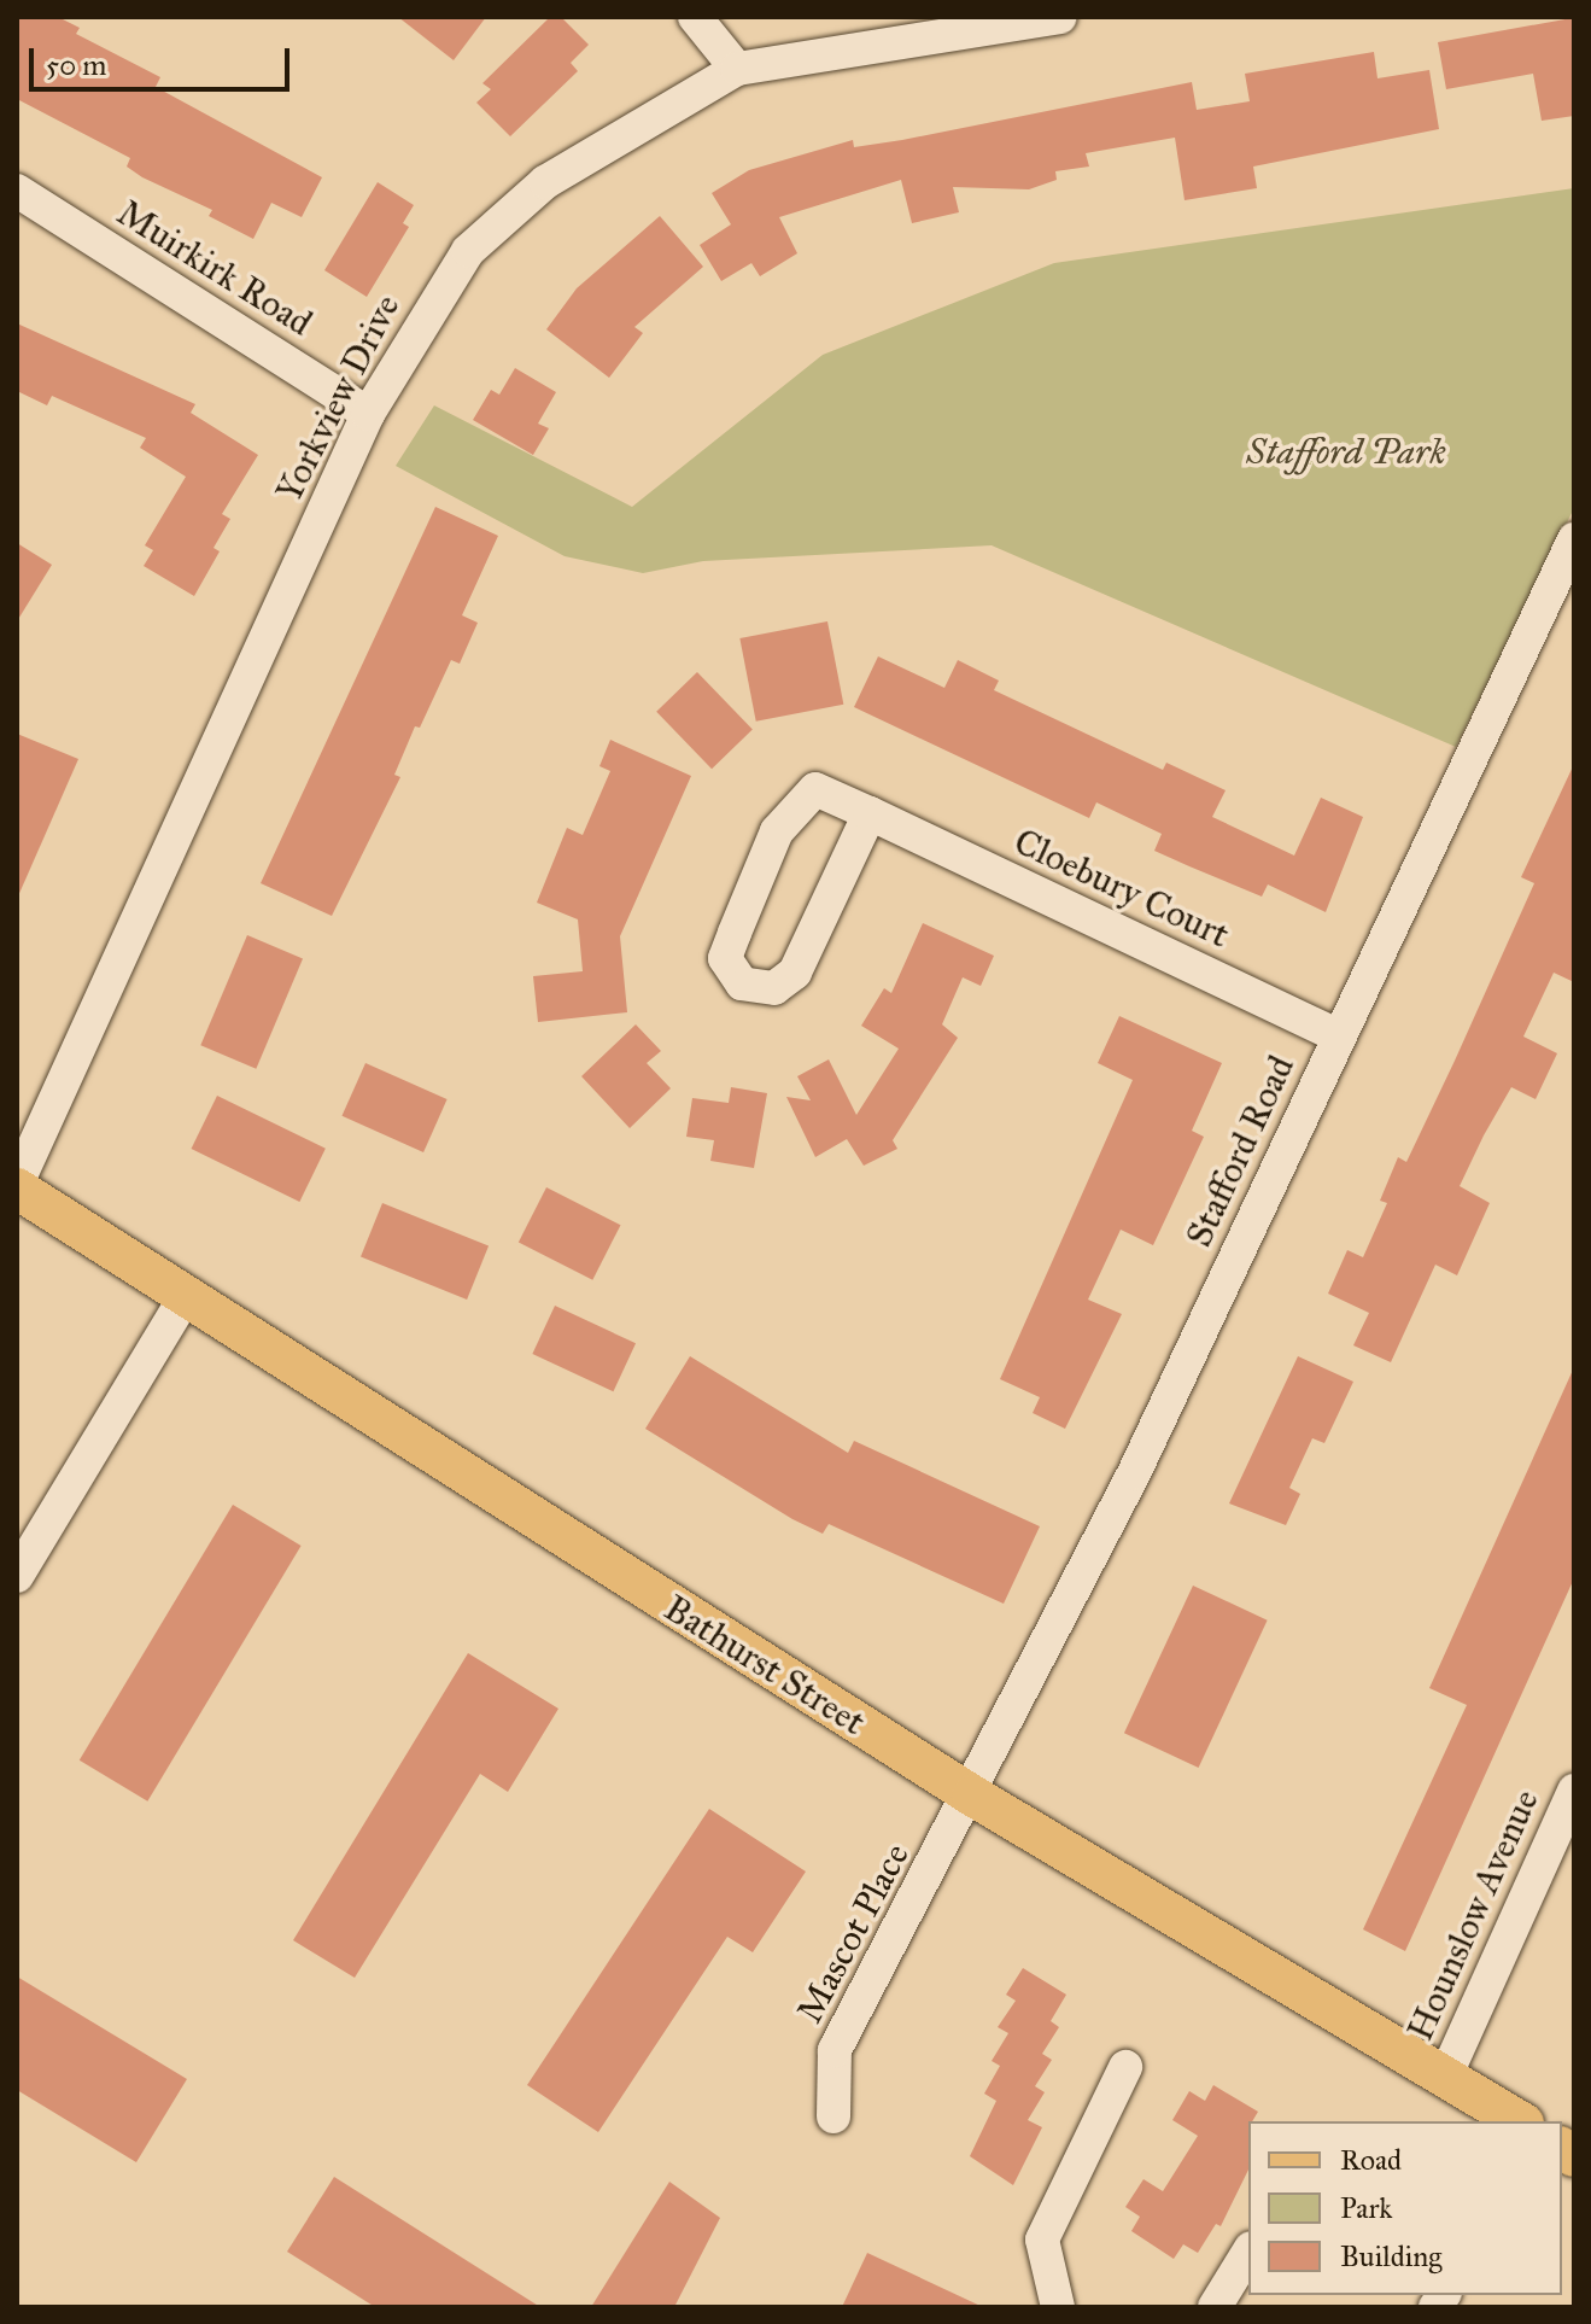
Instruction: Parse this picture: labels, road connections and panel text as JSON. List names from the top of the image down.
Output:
{
  "streets": {
    "main road": ["Bathurst Street"],
    "street": [
      "Muirkirk Road",
      "Yorkview Drive",
      "Cloebury Court",
      "Stafford Road",
      "Hounslow Avenue",
      "Mascot Place"
    ]
  },
  "crossings": [
    ["Muirkirk Road", "Yorkview Drive"],
    ["Yorkview Drive", "Bathurst Street"],
    ["Cloebury Court", "Stafford Road"],
    ["Stafford Road", "Bathurst Street"],
    ["Stafford Road", "Mascot Place"],
    ["Bathurst Street", "Hounslow Avenue"],
    ["Bathurst Street", "Mascot Place"]
  ],
  "parks": ["Stafford Park"],
  "legend": ["Road", "Park", "Building"],
  "scale_bar": "50 m"
}
